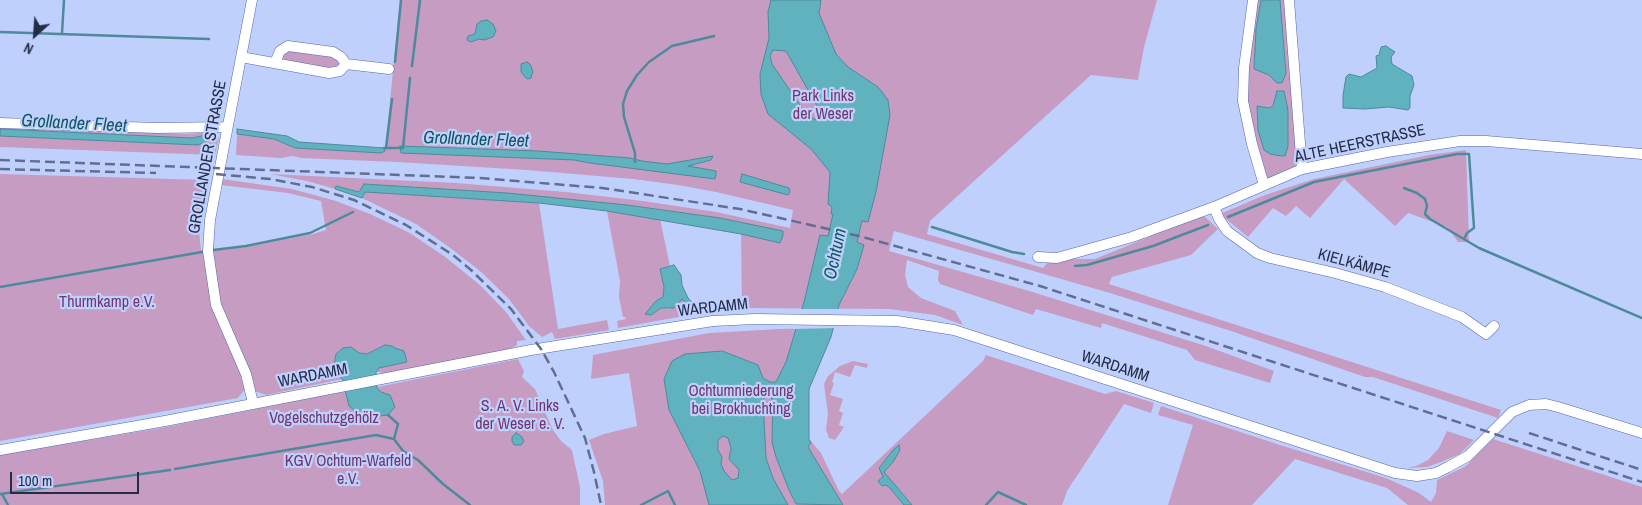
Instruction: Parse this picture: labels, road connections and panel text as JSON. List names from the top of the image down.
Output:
{
  "streets": {
    "street": [
      "ALTE HEERSTRASSE",
      "GROLLANDER STRASSE",
      "KIELKÄMPE",
      "WARDAMM"
    ]
  },
  "crossings": [
    ["ALTE HEERSTRASSE", "KIELKÄMPE"],
    ["GROLLANDER STRASSE", "WARDAMM"]
  ],
  "water": ["Grollander Fleet", "Ochtum"],
  "parks": [
    "Park Links der Weser",
    "Thurmkamp e.V.",
    "Ochtumniederung bei Brokhuchting",
    "S. A. V. Links der Weser e. V.",
    "Vogelschutzgehölz",
    "KGV Ochtum-Warfeld e.V."
  ],
  "scale_bar": "100 m",
  "north": "bottom left"
}
